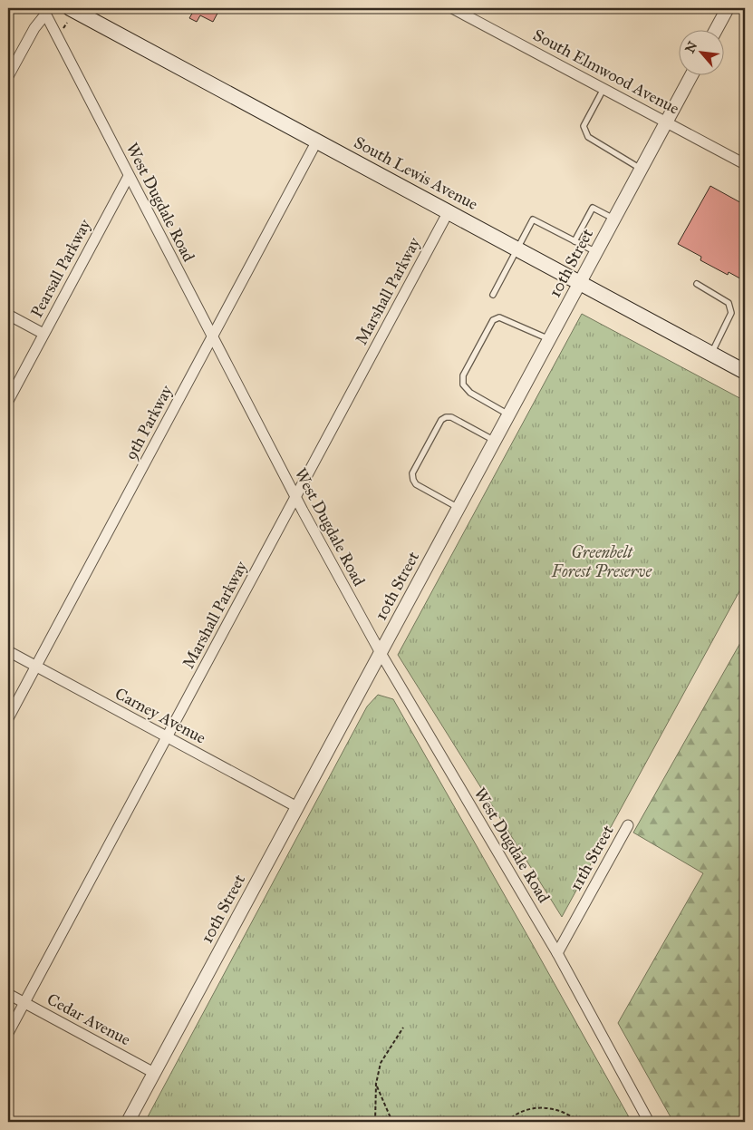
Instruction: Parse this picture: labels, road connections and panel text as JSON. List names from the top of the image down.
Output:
{
  "streets": {
    "main road": ["South Lewis Avenue"],
    "street": [
      "South Elmwood Avenue",
      "West Dugdale Road",
      "10th Street",
      "Pearsall Parkway",
      "Marshall Parkway",
      "9th Parkway",
      "Carney Avenue",
      "11th Street",
      "Cedar Avenue"
    ]
  },
  "crossings": [
    ["South Elmwood Avenue", "10th Street"],
    ["South Lewis Avenue", "10th Street"],
    ["South Lewis Avenue", "Marshall Parkway"],
    ["South Lewis Avenue", "9th Parkway"],
    ["West Dugdale Road", "10th Street"],
    ["West Dugdale Road", "Pearsall Parkway"],
    ["West Dugdale Road", "Marshall Parkway"],
    ["West Dugdale Road", "9th Parkway"],
    ["West Dugdale Road", "11th Street"],
    ["10th Street", "Carney Avenue"],
    ["10th Street", "Cedar Avenue"],
    ["Marshall Parkway", "Carney Avenue"],
    ["Marshall Parkway", "Cedar Avenue"],
    ["9th Parkway", "Carney Avenue"]
  ],
  "parks": ["Greenbelt Forest Preserve"],
  "north": "top left"
}
